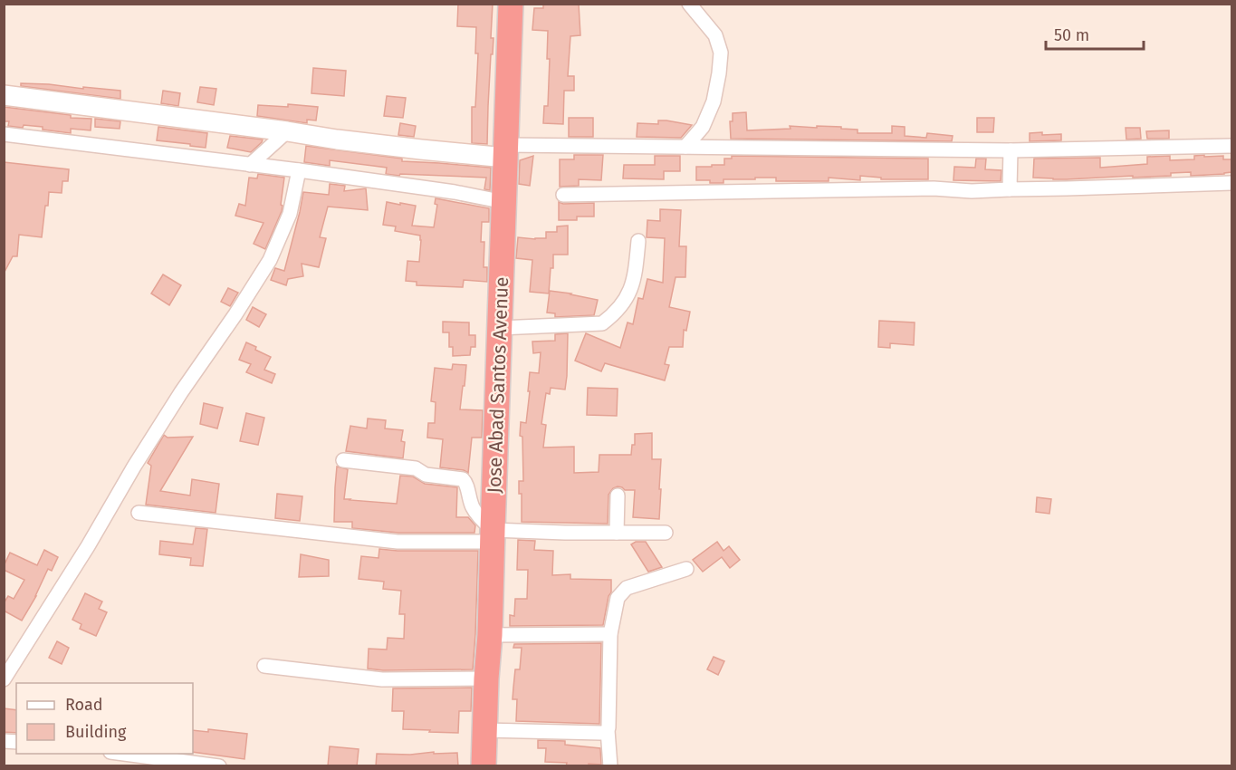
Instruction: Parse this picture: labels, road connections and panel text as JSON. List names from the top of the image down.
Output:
{
  "streets": {
    "highway": ["Jose Abad Santos Avenue"]
  },
  "legend": ["Road", "Building"],
  "scale_bar": "50 m"
}
